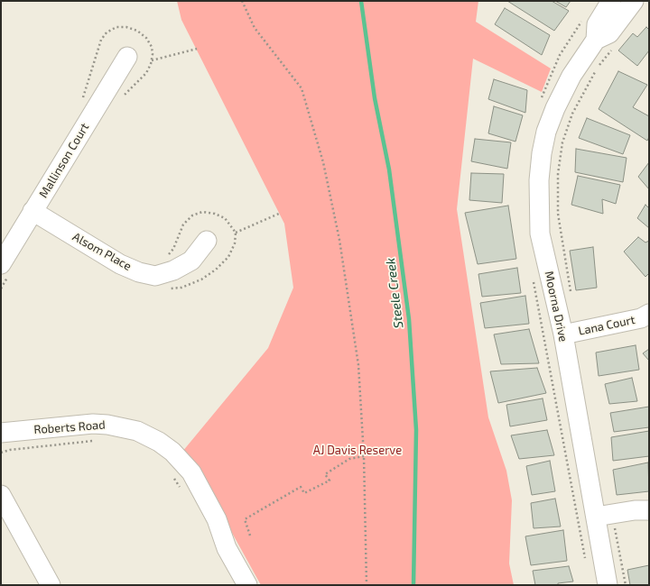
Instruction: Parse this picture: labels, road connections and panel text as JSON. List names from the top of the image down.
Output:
{
  "streets": {
    "street": [
      "Mallinson Court",
      "Alsom Place",
      "Moorna Drive",
      "Lana Court",
      "Roberts Road"
    ]
  },
  "crossings": [
    ["Mallinson Court", "Alsom Place"],
    ["Moorna Drive", "Lana Court"]
  ],
  "water": ["Steele Creek"],
  "parks": ["AJ Davis Reserve"]
}
